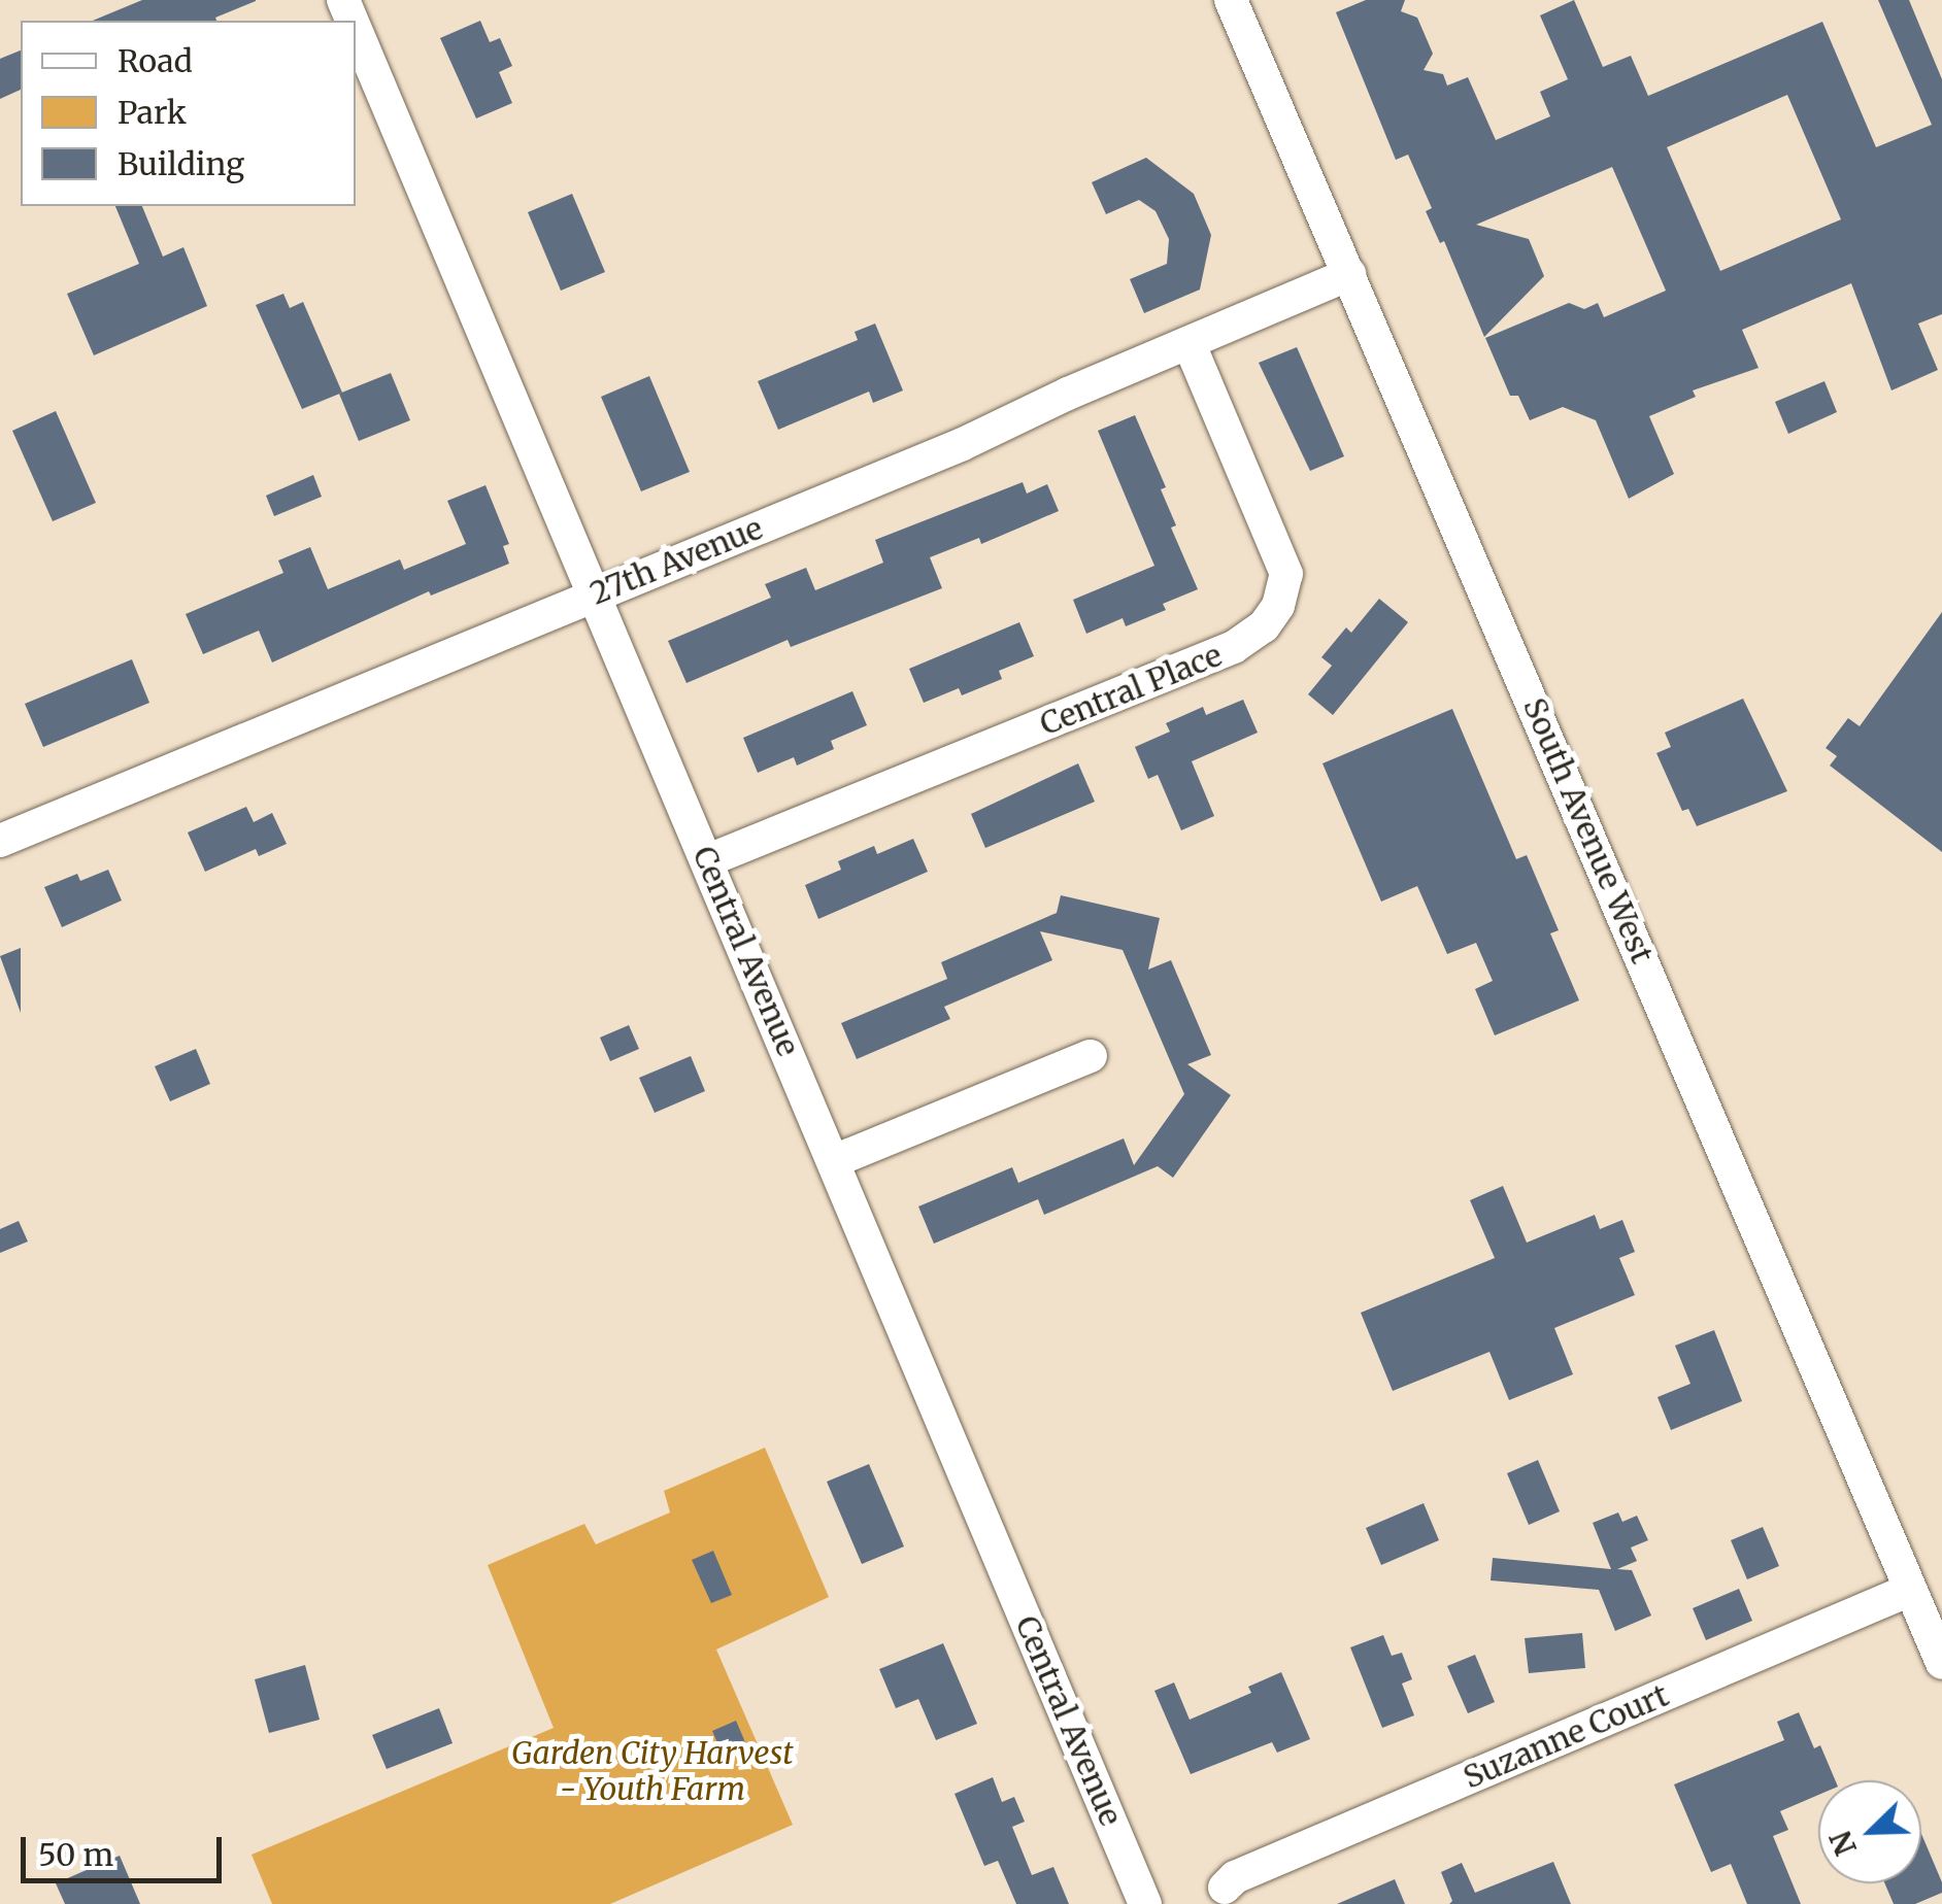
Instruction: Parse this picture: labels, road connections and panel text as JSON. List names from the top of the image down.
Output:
{
  "streets": {
    "street": [
      "27th Avenue",
      "Central Place",
      "South Avenue West",
      "Central Avenue",
      "Suzanne Court"
    ]
  },
  "crossings": [
    ["27th Avenue", "Central Place"],
    ["27th Avenue", "South Avenue West"],
    ["27th Avenue", "Central Avenue"],
    ["Central Place", "Central Avenue"],
    ["South Avenue West", "Suzanne Court"]
  ],
  "parks": ["Garden City Harvest - Youth Farm"],
  "legend": ["Road", "Park", "Building"],
  "scale_bar": "50 m",
  "north": "bottom left"
}
